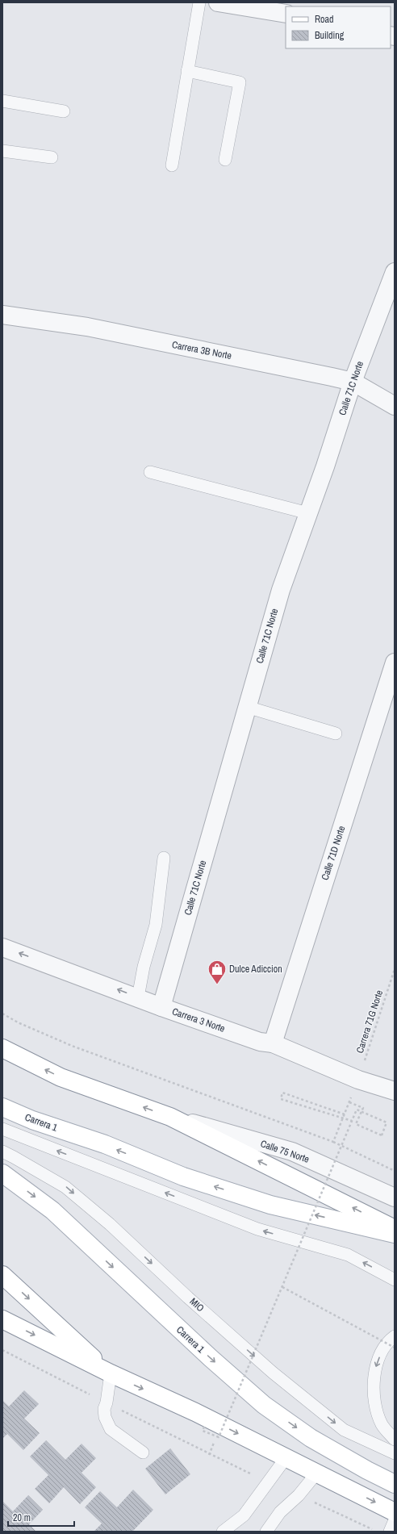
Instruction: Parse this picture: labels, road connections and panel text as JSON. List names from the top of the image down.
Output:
{
  "streets": {
    "main road": ["Carrera 1"],
    "street": [
      "Carrera 3B Norte",
      "Calle 71C Norte",
      "Calle 71D Norte",
      "Carrera 3 Norte",
      "Calle 75 Norte"
    ],
    "lane": ["MIO"],
    "path": ["Carrera 71G Norte"]
  },
  "crossings": [
    ["Carrera 3B Norte", "Calle 71C Norte"],
    ["Calle 71C Norte", "Carrera 3 Norte"],
    ["Calle 71D Norte", "Carrera 3 Norte"],
    ["Carrera 3 Norte", "Carrera 71G Norte"]
  ],
  "places": {
    "shop": ["Dulce Adiccion"]
  },
  "legend": ["Road", "Building"],
  "scale_bar": "20 m"
}
